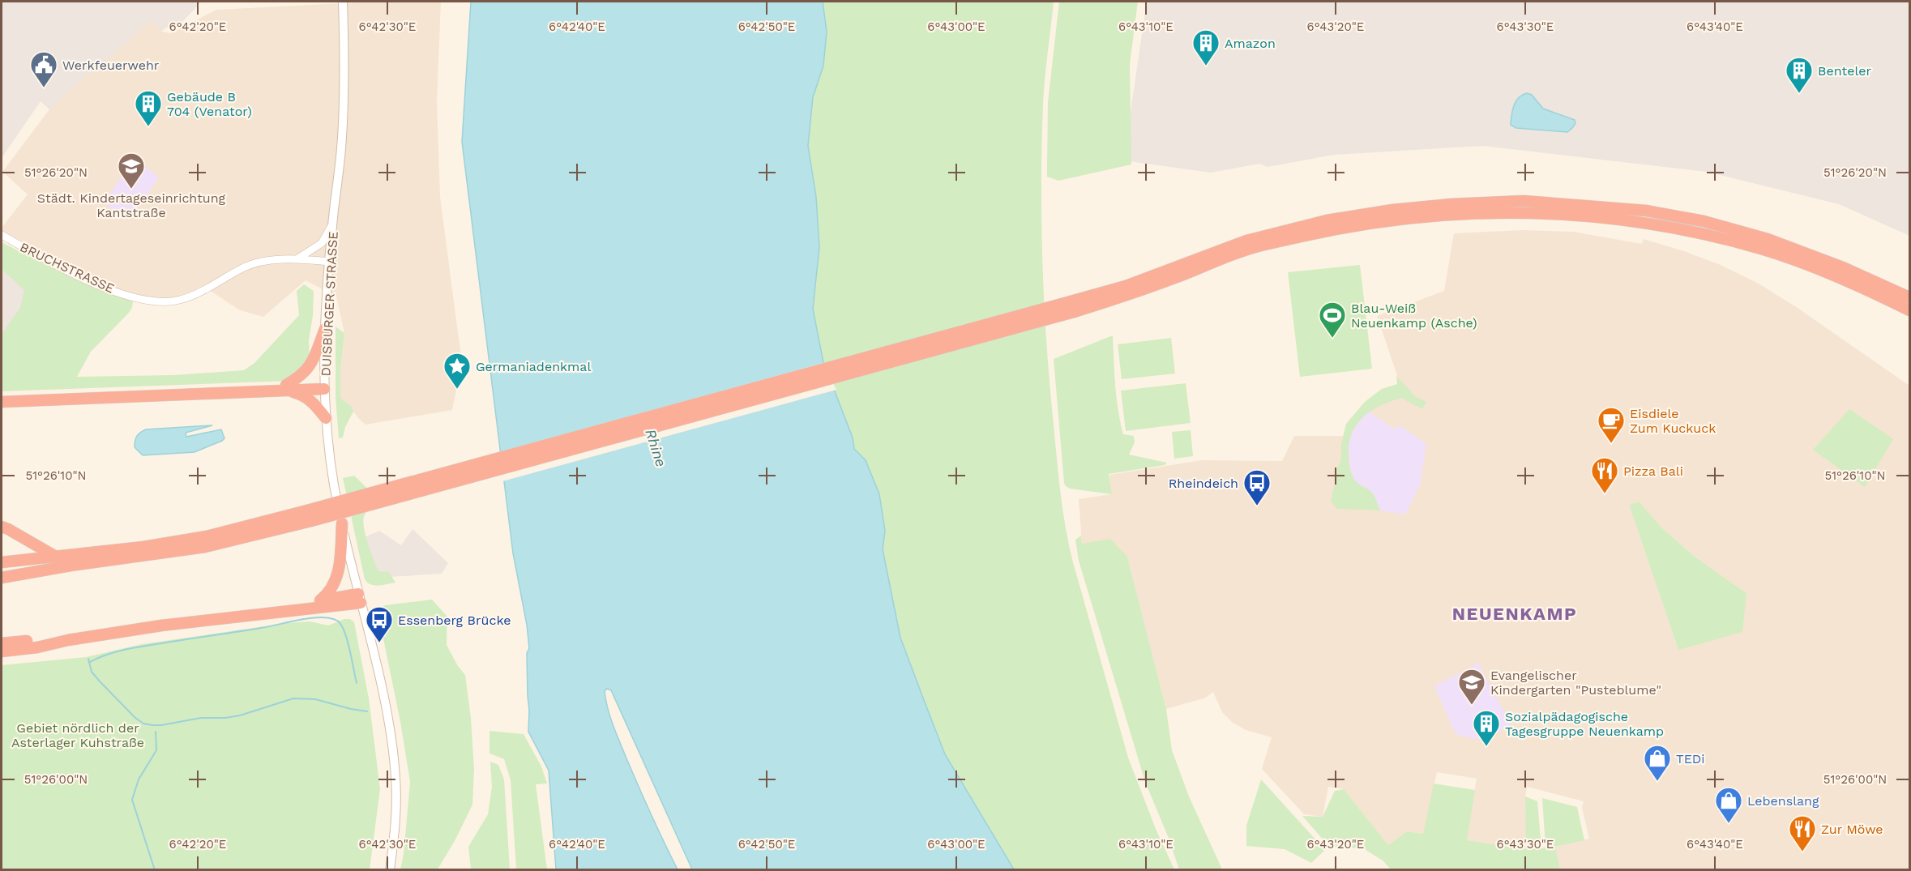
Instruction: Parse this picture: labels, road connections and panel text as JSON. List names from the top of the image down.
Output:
{
  "streets": {
    "main road": ["DUISBURGER STRASSE"],
    "street": ["BRUCHSTRASSE"]
  },
  "crossings": [
    ["BRUCHSTRASSE", "DUISBURGER STRASSE"]
  ],
  "districts": ["NEUENKAMP"],
  "water": ["Rhine"],
  "parks": ["Gebiet nördlich der Asterlager Kuhstraße"],
  "places": {
    "building": [
      "Amazon",
      "Benteler",
      "Gebäude B 704 (Venator)",
      "Sozialpädagogische Tagesgruppe Neuenkamp"
    ],
    "public building": ["Werkfeuerwehr"],
    "school or university": ["Städt. Kindertageseinrichtung Kantstraße", "Evangelischer Kindergarten \"Pusteblume\""],
    "sports": ["Blau-Weiß Neuenkamp (Asche)"],
    "place": ["Germaniadenkmal"],
    "cafe": ["Eisdiele Zum Kuckuck"],
    "restaurant": ["Pizza Bali", "Zur Möwe"],
    "bus stop": ["Rheindeich", "Essenberg Brücke"],
    "shop": ["TEDi", "Lebenslang"]
  },
  "coordinates": [
    "6°42'20\"E",
    "6°42'30\"E",
    "6°42'40\"E",
    "6°42'50\"E",
    "6°43'00\"E",
    "6°43'10\"E",
    "6°43'20\"E",
    "6°43'30\"E",
    "6°43'40\"E",
    "51°26'20\"N",
    "51°26'10\"N",
    "51°26'00\"N"
  ]
}
